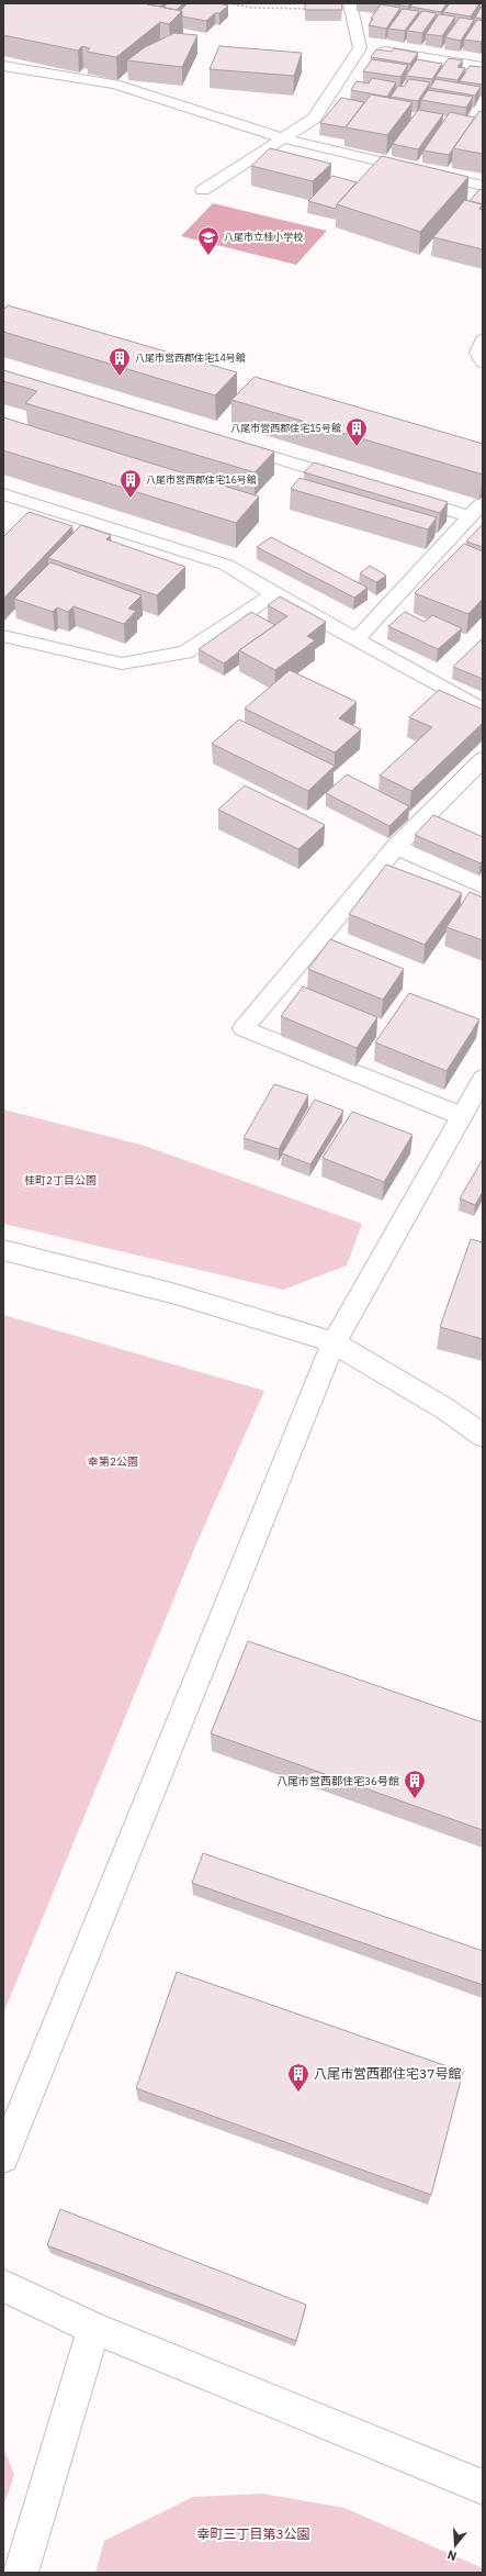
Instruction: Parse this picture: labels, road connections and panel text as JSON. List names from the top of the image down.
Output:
{
  "parks": ["桂町2丁目公園", "幸第2公園", "幸町三丁目第3公園"],
  "places": {
    "school or university": ["八尾市立桂小学校"],
    "building": [
      "八尾市営西郡住宅14号館",
      "八尾市営西郡住宅15号館",
      "八尾市営西郡住宅16号館",
      "八尾市営西郡住宅36号館",
      "八尾市営西郡住宅37号館"
    ]
  },
  "north": "bottom"
}
